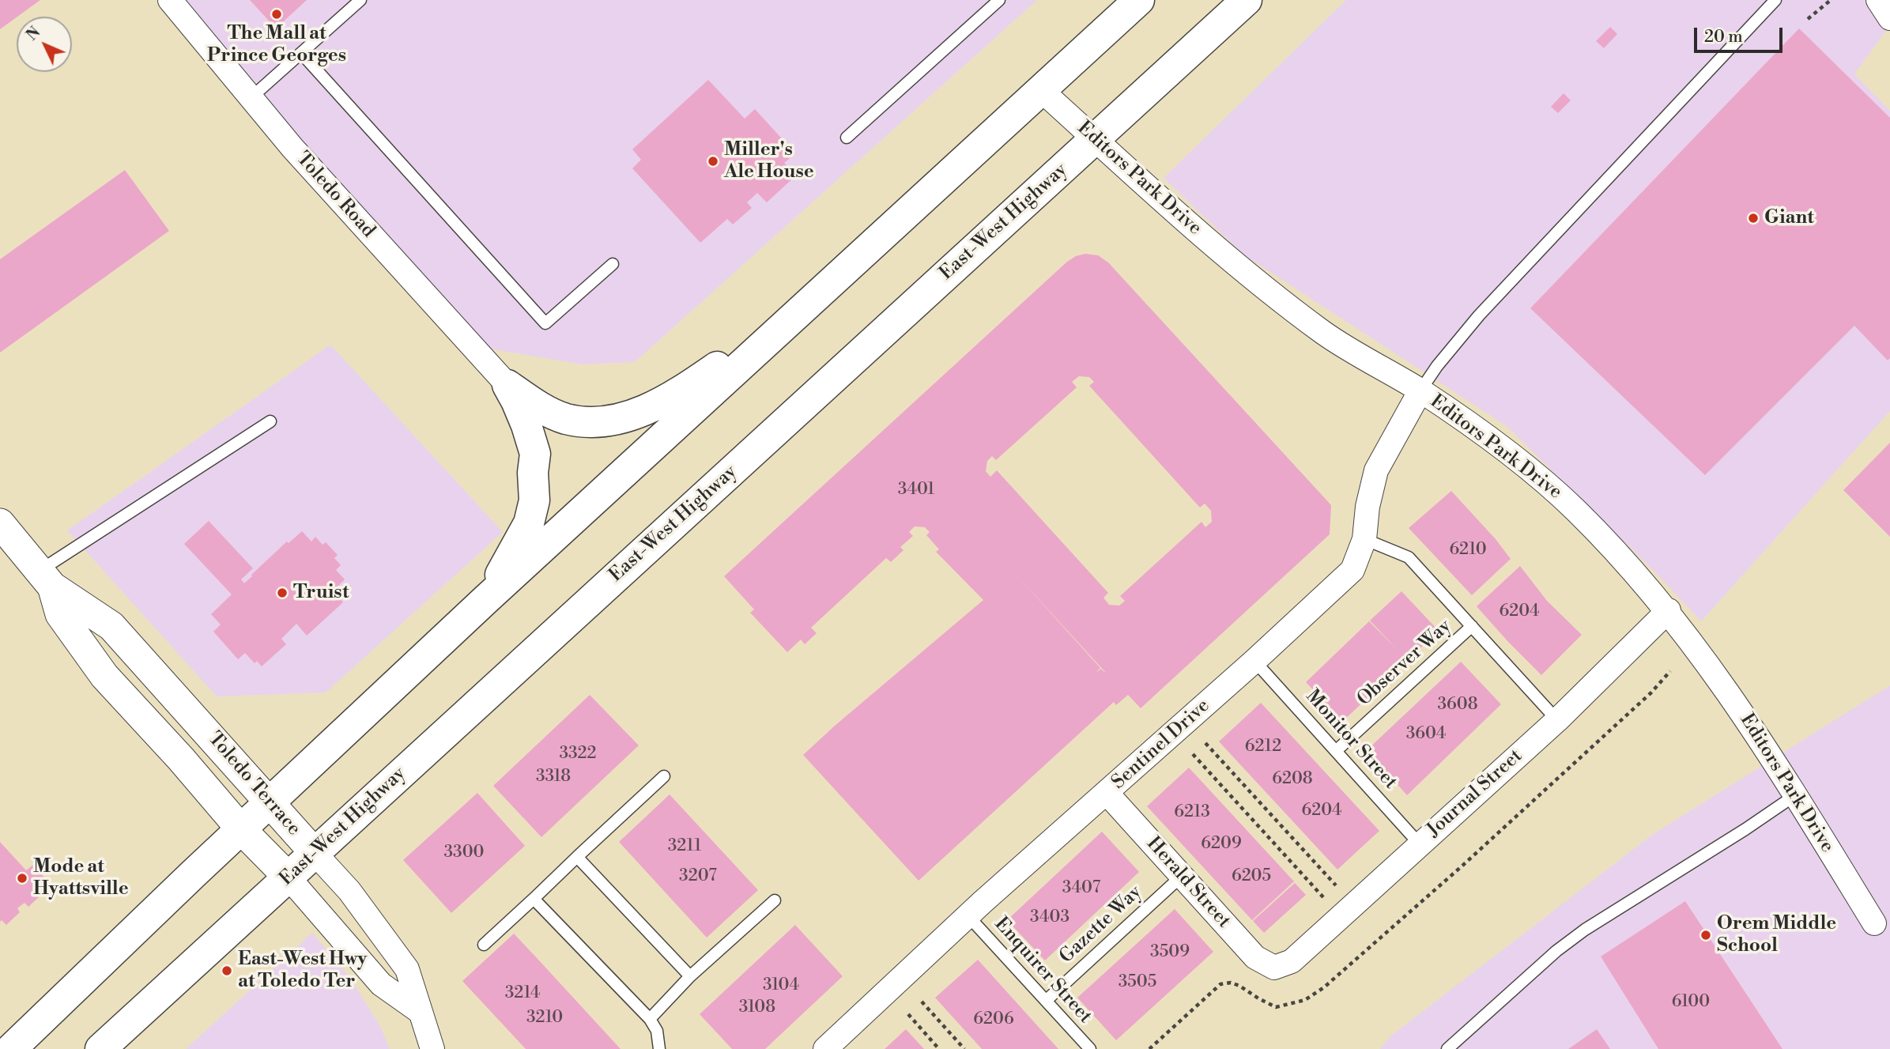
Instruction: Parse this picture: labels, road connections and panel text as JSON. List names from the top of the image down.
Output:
{
  "streets": {
    "main road": ["East-West Highway"],
    "street": [
      "Editors Park Drive",
      "Toledo Road",
      "Sentinel Drive",
      "Toledo Terrace",
      "Journal Street",
      "Herald Street"
    ],
    "lane": [
      "Observer Way",
      "Monitor Street",
      "Gazette Way",
      "Enquirer Street"
    ]
  },
  "crossings": [
    ["Editors Park Drive", "East-West Highway"],
    ["Editors Park Drive", "Sentinel Drive"],
    ["Editors Park Drive", "Journal Street"],
    ["East-West Highway", "Toledo Terrace"],
    ["Observer Way", "Monitor Street"],
    ["Monitor Street", "Sentinel Drive"],
    ["Monitor Street", "Journal Street"],
    ["Sentinel Drive", "Herald Street"],
    ["Sentinel Drive", "Enquirer Street"],
    ["Journal Street", "Herald Street"],
    ["Herald Street", "Gazette Way"],
    ["Gazette Way", "Enquirer Street"]
  ],
  "places": [
    "The Mall at Prince Georges",
    "Miller's Ale House",
    "Giant",
    "Truist",
    "Mode at Hyattsville",
    "Orem Middle School",
    "East-West Hwy at Toledo Ter"
  ],
  "house_numbers": [
    "3401",
    "6210",
    "6204",
    "3608",
    "3604",
    "6212",
    "3322",
    "3318",
    "6208",
    "6204",
    "6213",
    "6209",
    "3211",
    "3300",
    "3207",
    "6205",
    "3407",
    "3403",
    "3509",
    "3505",
    "3104",
    "3214",
    "6100",
    "3108",
    "3210",
    "6206"
  ],
  "scale_bar": "20 m",
  "north": "top left"
}
